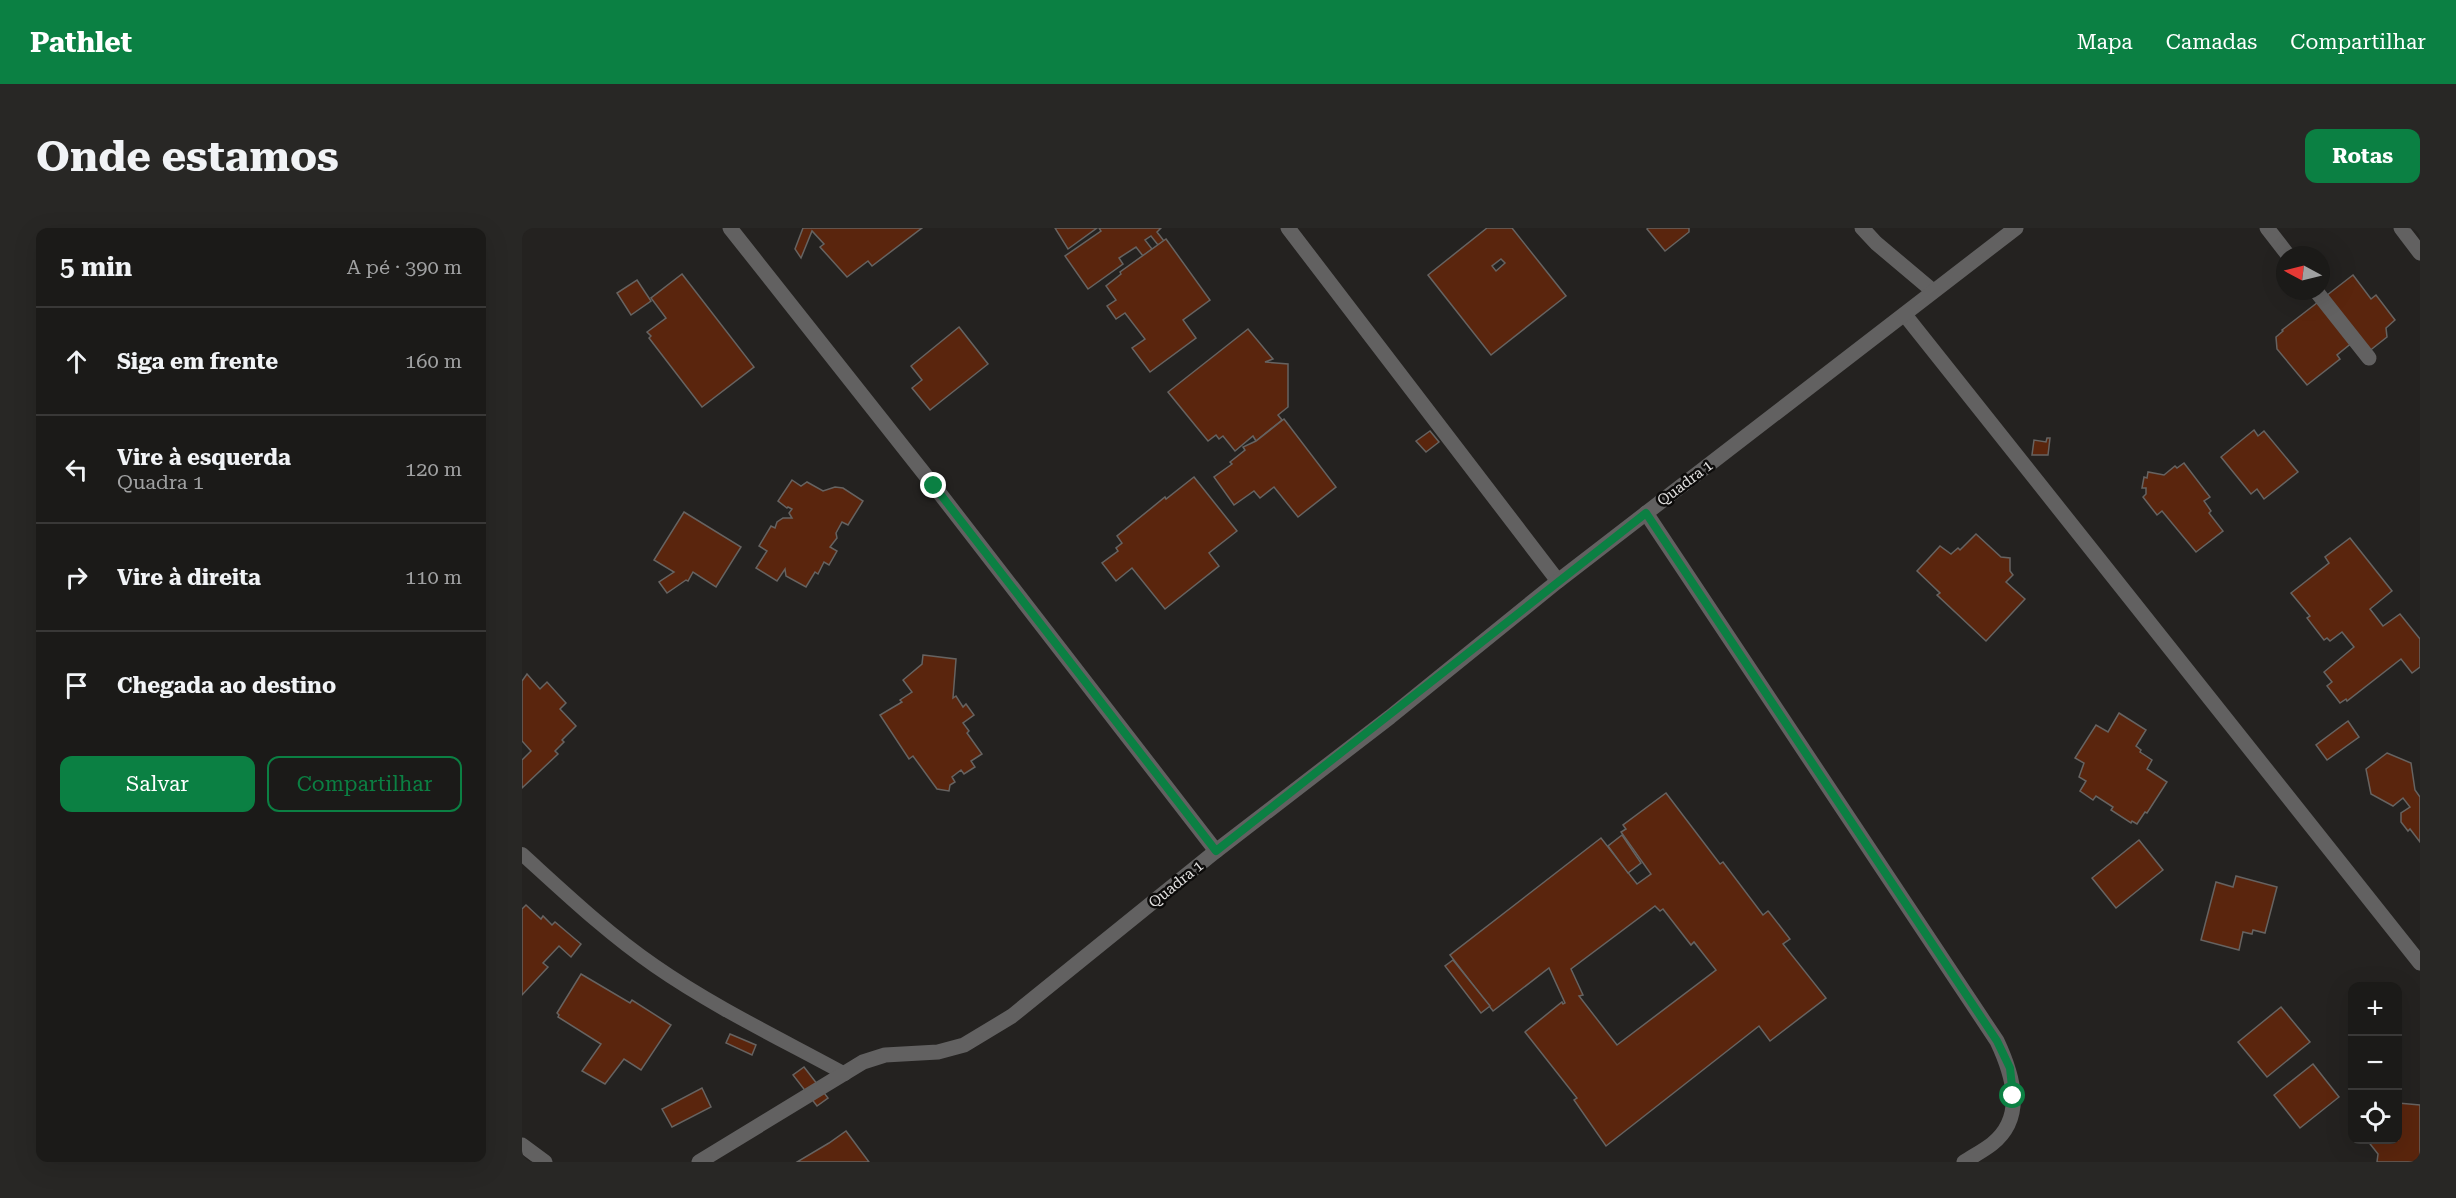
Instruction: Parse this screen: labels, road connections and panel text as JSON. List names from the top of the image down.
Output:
{
  "streets": {
    "street": ["Quadra 1"]
  },
  "north": "left",
  "page": {
    "header": "Pathlet",
    "nav": ["Mapa", "Camadas", "Compartilhar"],
    "buttons": [
      "Rotas",
      ["Salvar", "Compartilhar"]
    ],
    "title": "Onde estamos",
    "heading": ["5 min", "A pé · 390 m"],
    "list": [
      ["Siga em frente", "160 m"],
      ["Vire à esquerda", "Quadra 1", "120 m"],
      ["Vire à direita", "110 m"],
      "Chegada ao destino"
    ],
    "map_buttons": ["+", "−"]
  }
}
